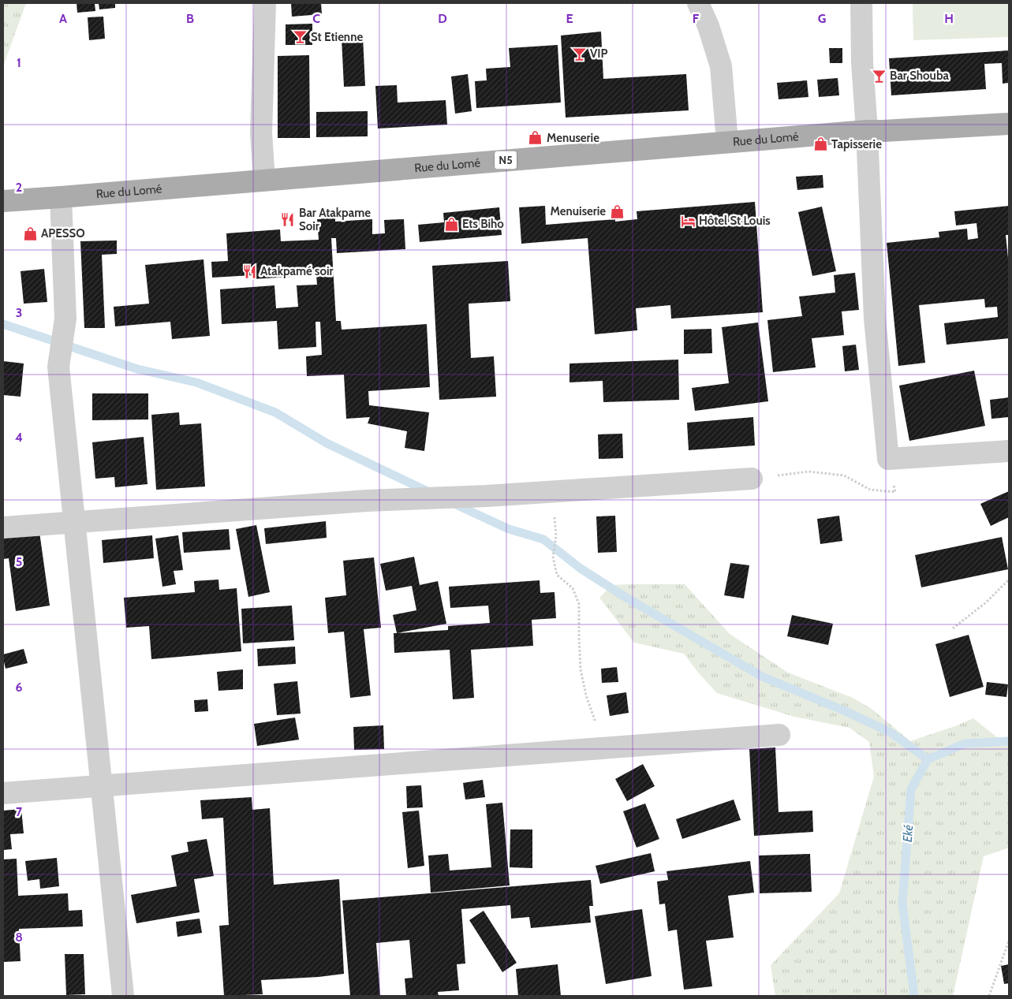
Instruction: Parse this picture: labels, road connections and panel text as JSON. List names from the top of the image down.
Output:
{
  "streets": {
    "main road": ["Rue du Lomé", "N5"]
  },
  "water": ["Eké"],
  "places": {
    "bar": ["St Etienne", "VIP", "Bar Shouba"],
    "shop": [
      "Menuserie",
      "Tapisserie",
      "Menuiserie",
      "Ets Biho",
      "APESSO"
    ],
    "restaurant": ["Bar Atakpame Soir", "Atakpamé soir"],
    "hotel": ["Hôtel St Louis"]
  },
  "grid": {
    "columns": [
      "A",
      "B",
      "C",
      "D",
      "E",
      "F",
      "G",
      "H"
    ],
    "rows": [
      "1",
      "2",
      "3",
      "4",
      "5",
      "6",
      "7",
      "8"
    ]
  }
}
